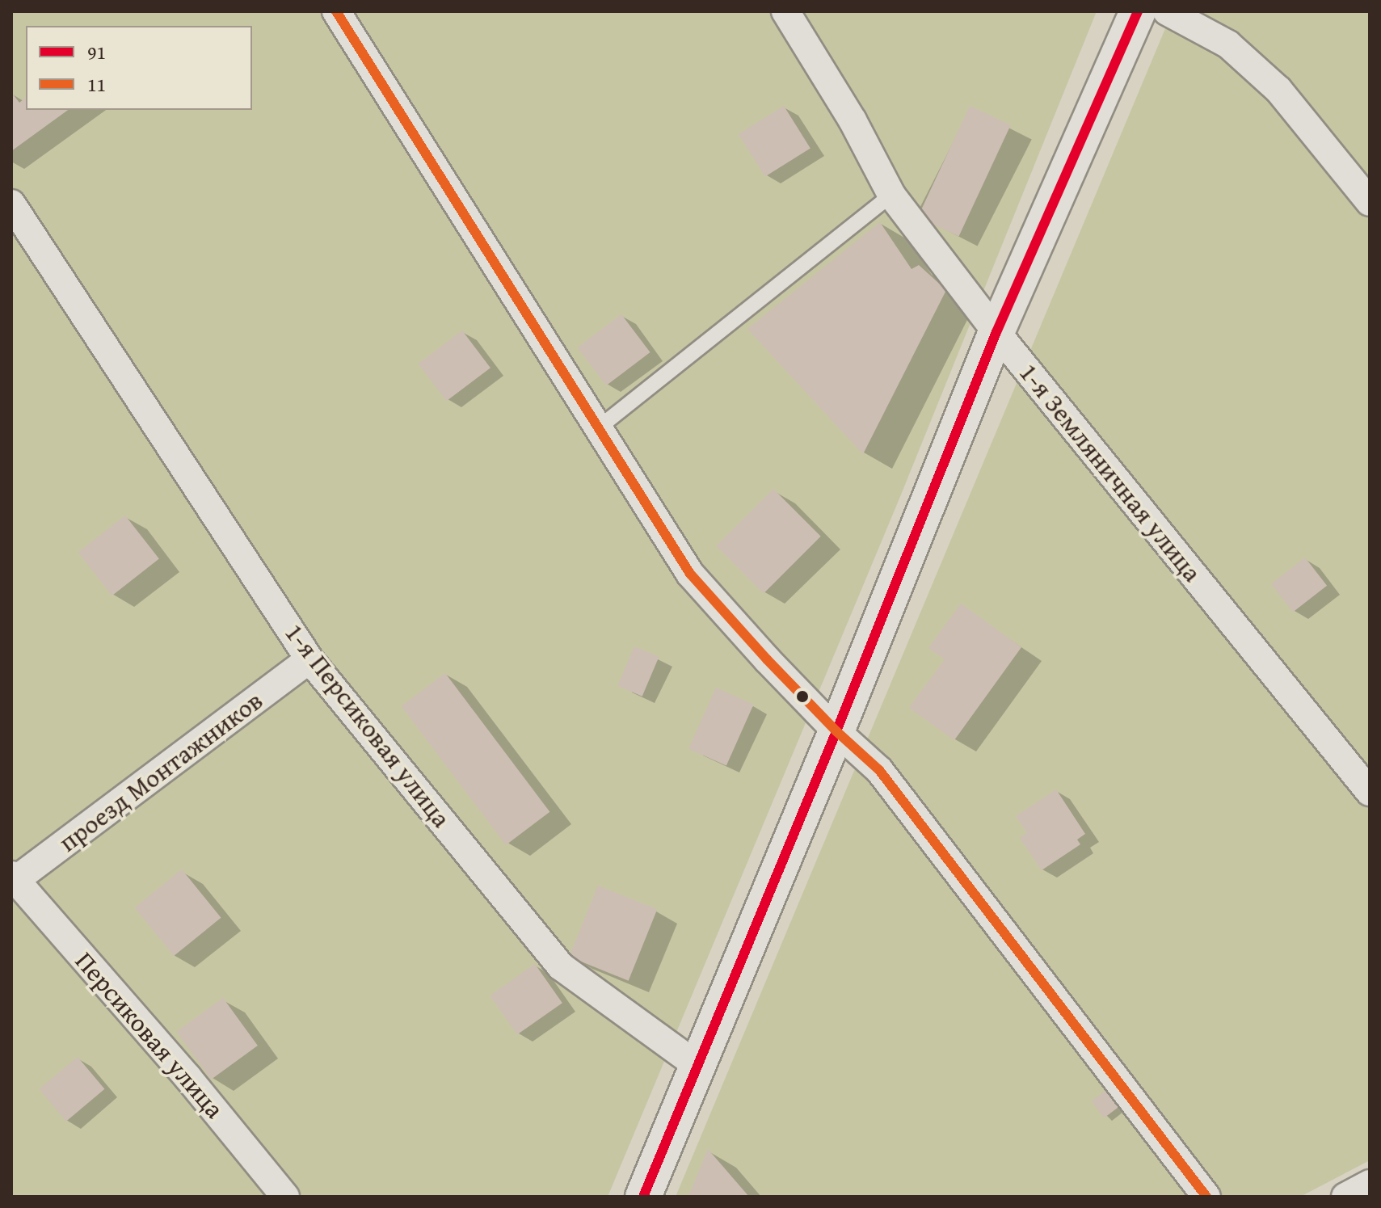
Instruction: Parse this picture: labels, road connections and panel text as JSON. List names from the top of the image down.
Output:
{
  "streets": {
    "street": [
      "1-я Земляничная улица",
      "1-я Персиковая улица",
      "проезд Монтажников",
      "Персиковая улица"
    ]
  },
  "crossings": [
    ["1-я Персиковая улица", "проезд Монтажников"],
    ["проезд Монтажников", "Персиковая улица"]
  ],
  "lines": ["transit line 91", "transit line 11"],
  "legend": ["91", "11"]
}
